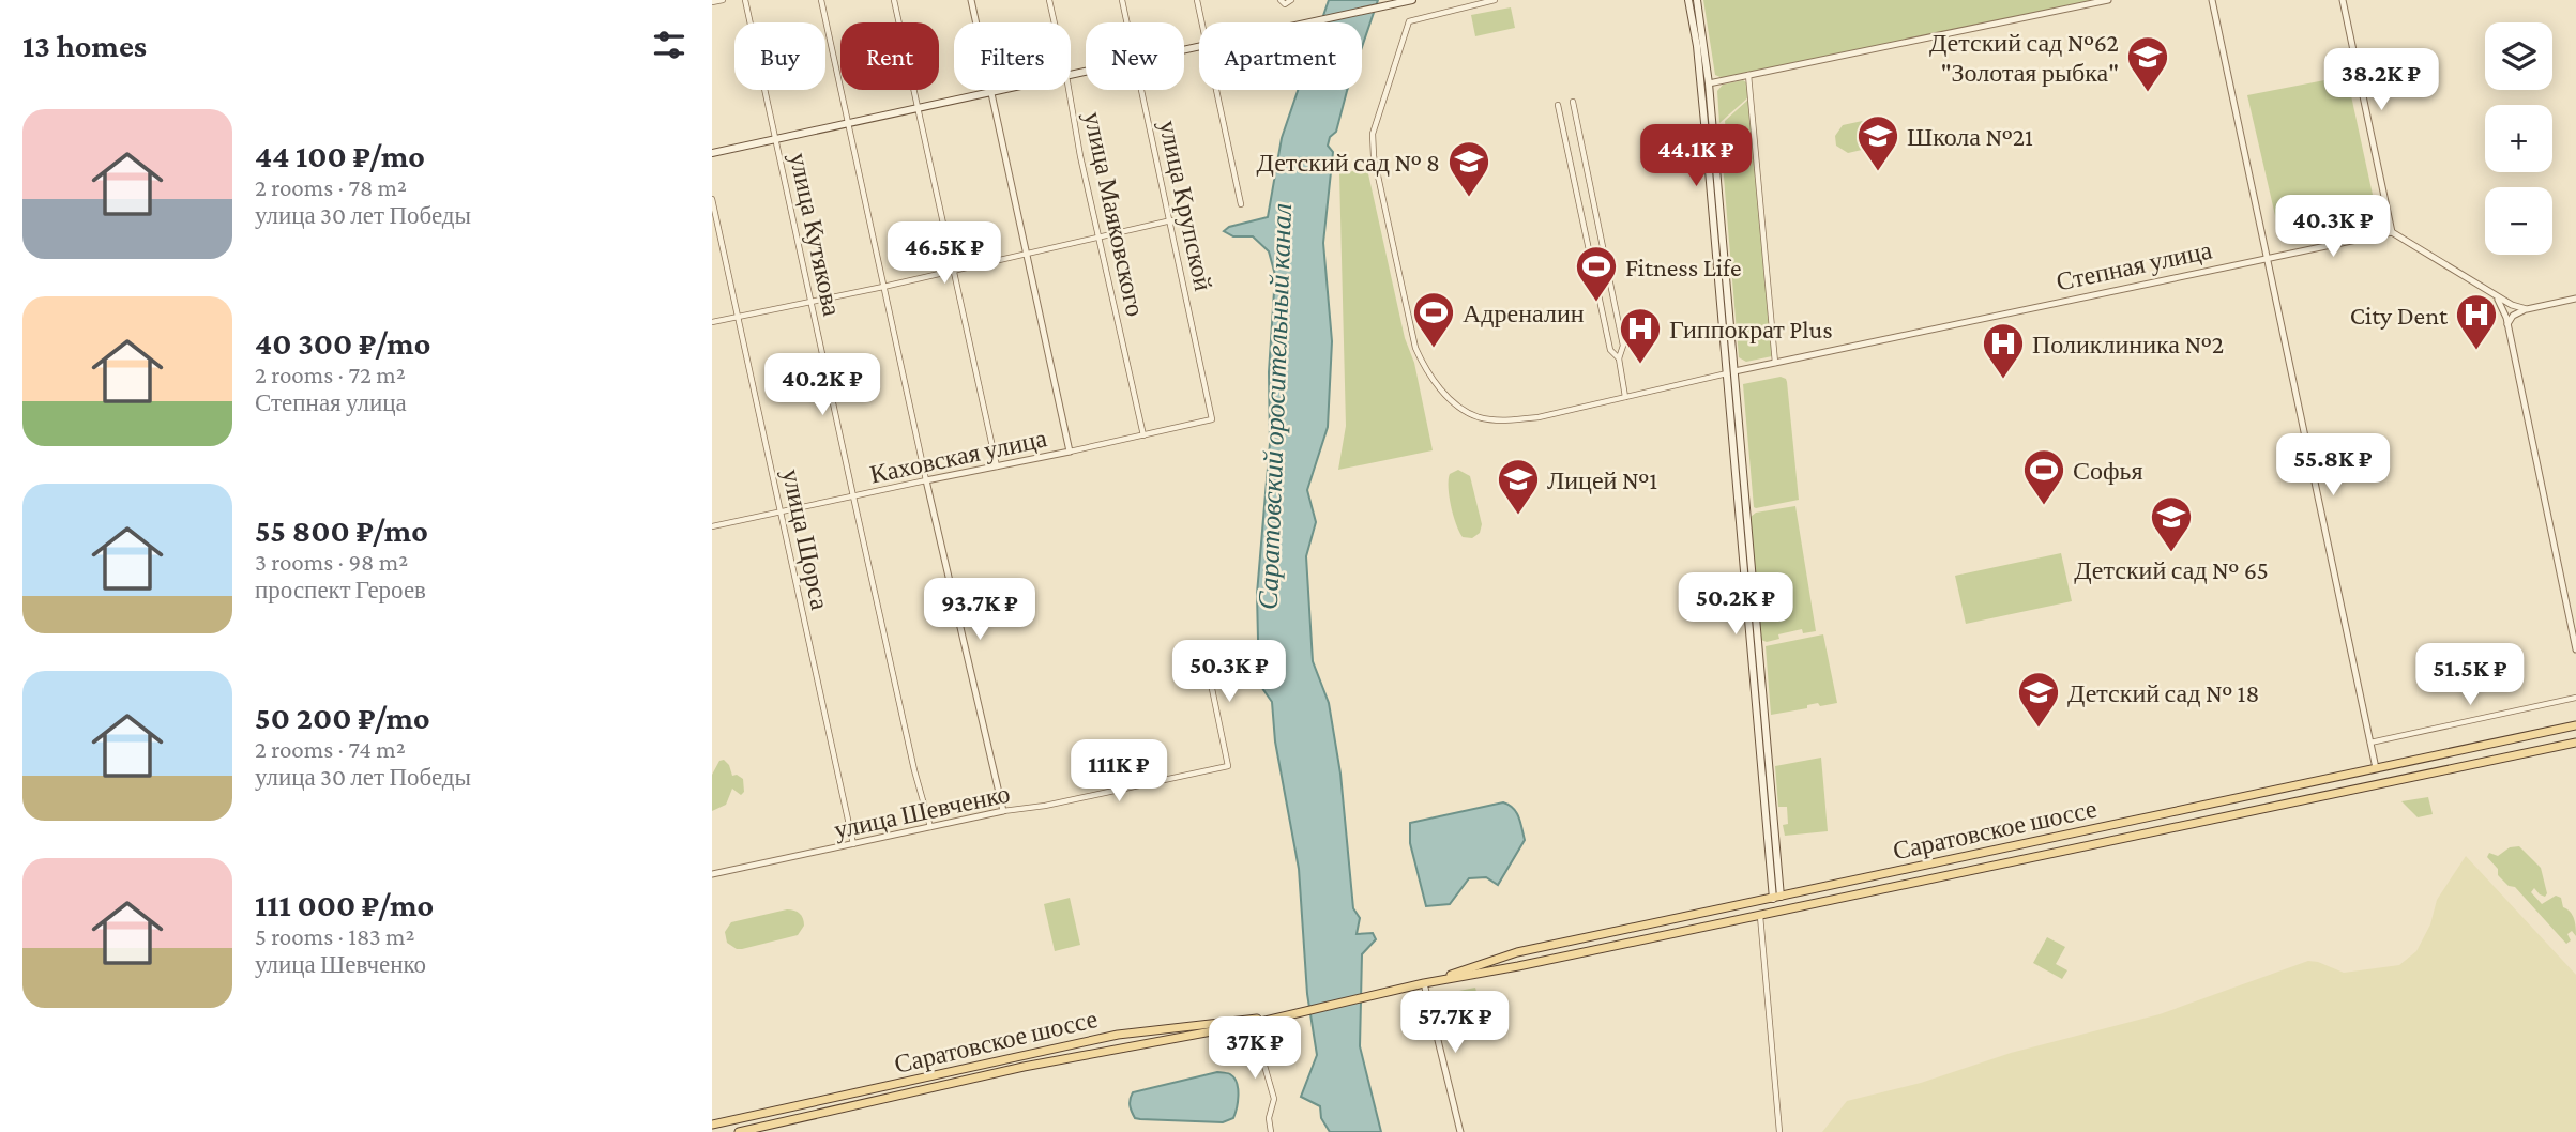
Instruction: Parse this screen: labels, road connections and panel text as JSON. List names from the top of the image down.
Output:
{
  "streets": {
    "main road": ["Саратовское шоссе"],
    "street": [
      "улица Крупской",
      "улица Маяковского",
      "улица Кутякова",
      "Степная улица",
      "Каховская улица",
      "улица Щорса",
      "улица Шевченко"
    ]
  },
  "crossings": [
    ["улица Крупской", "Каховская улица"],
    ["улица Маяковского", "Каховская улица"],
    ["улица Кутякова", "Каховская улица"],
    ["улица Кутякова", "улица Шевченко"],
    ["Каховская улица", "улица Щорса"],
    ["улица Щорса", "улица Шевченко"]
  ],
  "water": ["Саратовский оросительный канал"],
  "places": {
    "school or university": [
      "Детский сад №62 \"Золотая рыбка\"",
      "Школа №21",
      "Детский сад № 8",
      "Лицей №1",
      "Детский сад № 65",
      "Детский сад № 18"
    ],
    "sports": ["Fitness Life", "Адреналин", "Софья"],
    "hospital": ["City Dent", "Гиппократ Plus", "Поликлиника №2"]
  },
  "page": {
    "heading": "13 homes",
    "map_buttons": ["+", "−"],
    "chip": [
      "Buy",
      "Rent",
      "Filters",
      "New",
      "Apartment"
    ],
    "price": [
      "38.2K ₽",
      "44.1K ₽",
      "40.3K ₽",
      "46.5K ₽",
      "40.2K ₽",
      "55.8K ₽",
      "50.2K ₽",
      "93.7K ₽",
      "50.3K ₽",
      "51.5K ₽",
      "111K ₽",
      "57.7K ₽",
      "37K ₽"
    ],
    "list": [
      {
        "name": "44 100 ₽/mo",
        "note": "2 rooms · 78 m² · улица 30 лет Победы"
      },
      {
        "name": "40 300 ₽/mo",
        "note": "2 rooms · 72 m² · Степная улица"
      },
      {
        "name": "55 800 ₽/mo",
        "note": "3 rooms · 98 m² · проспект Героев"
      },
      {
        "name": "50 200 ₽/mo",
        "note": "2 rooms · 74 m² · улица 30 лет Победы"
      },
      {
        "name": "111 000 ₽/mo",
        "note": "5 rooms · 183 m² · улица Шевченко"
      }
    ]
  }
}
